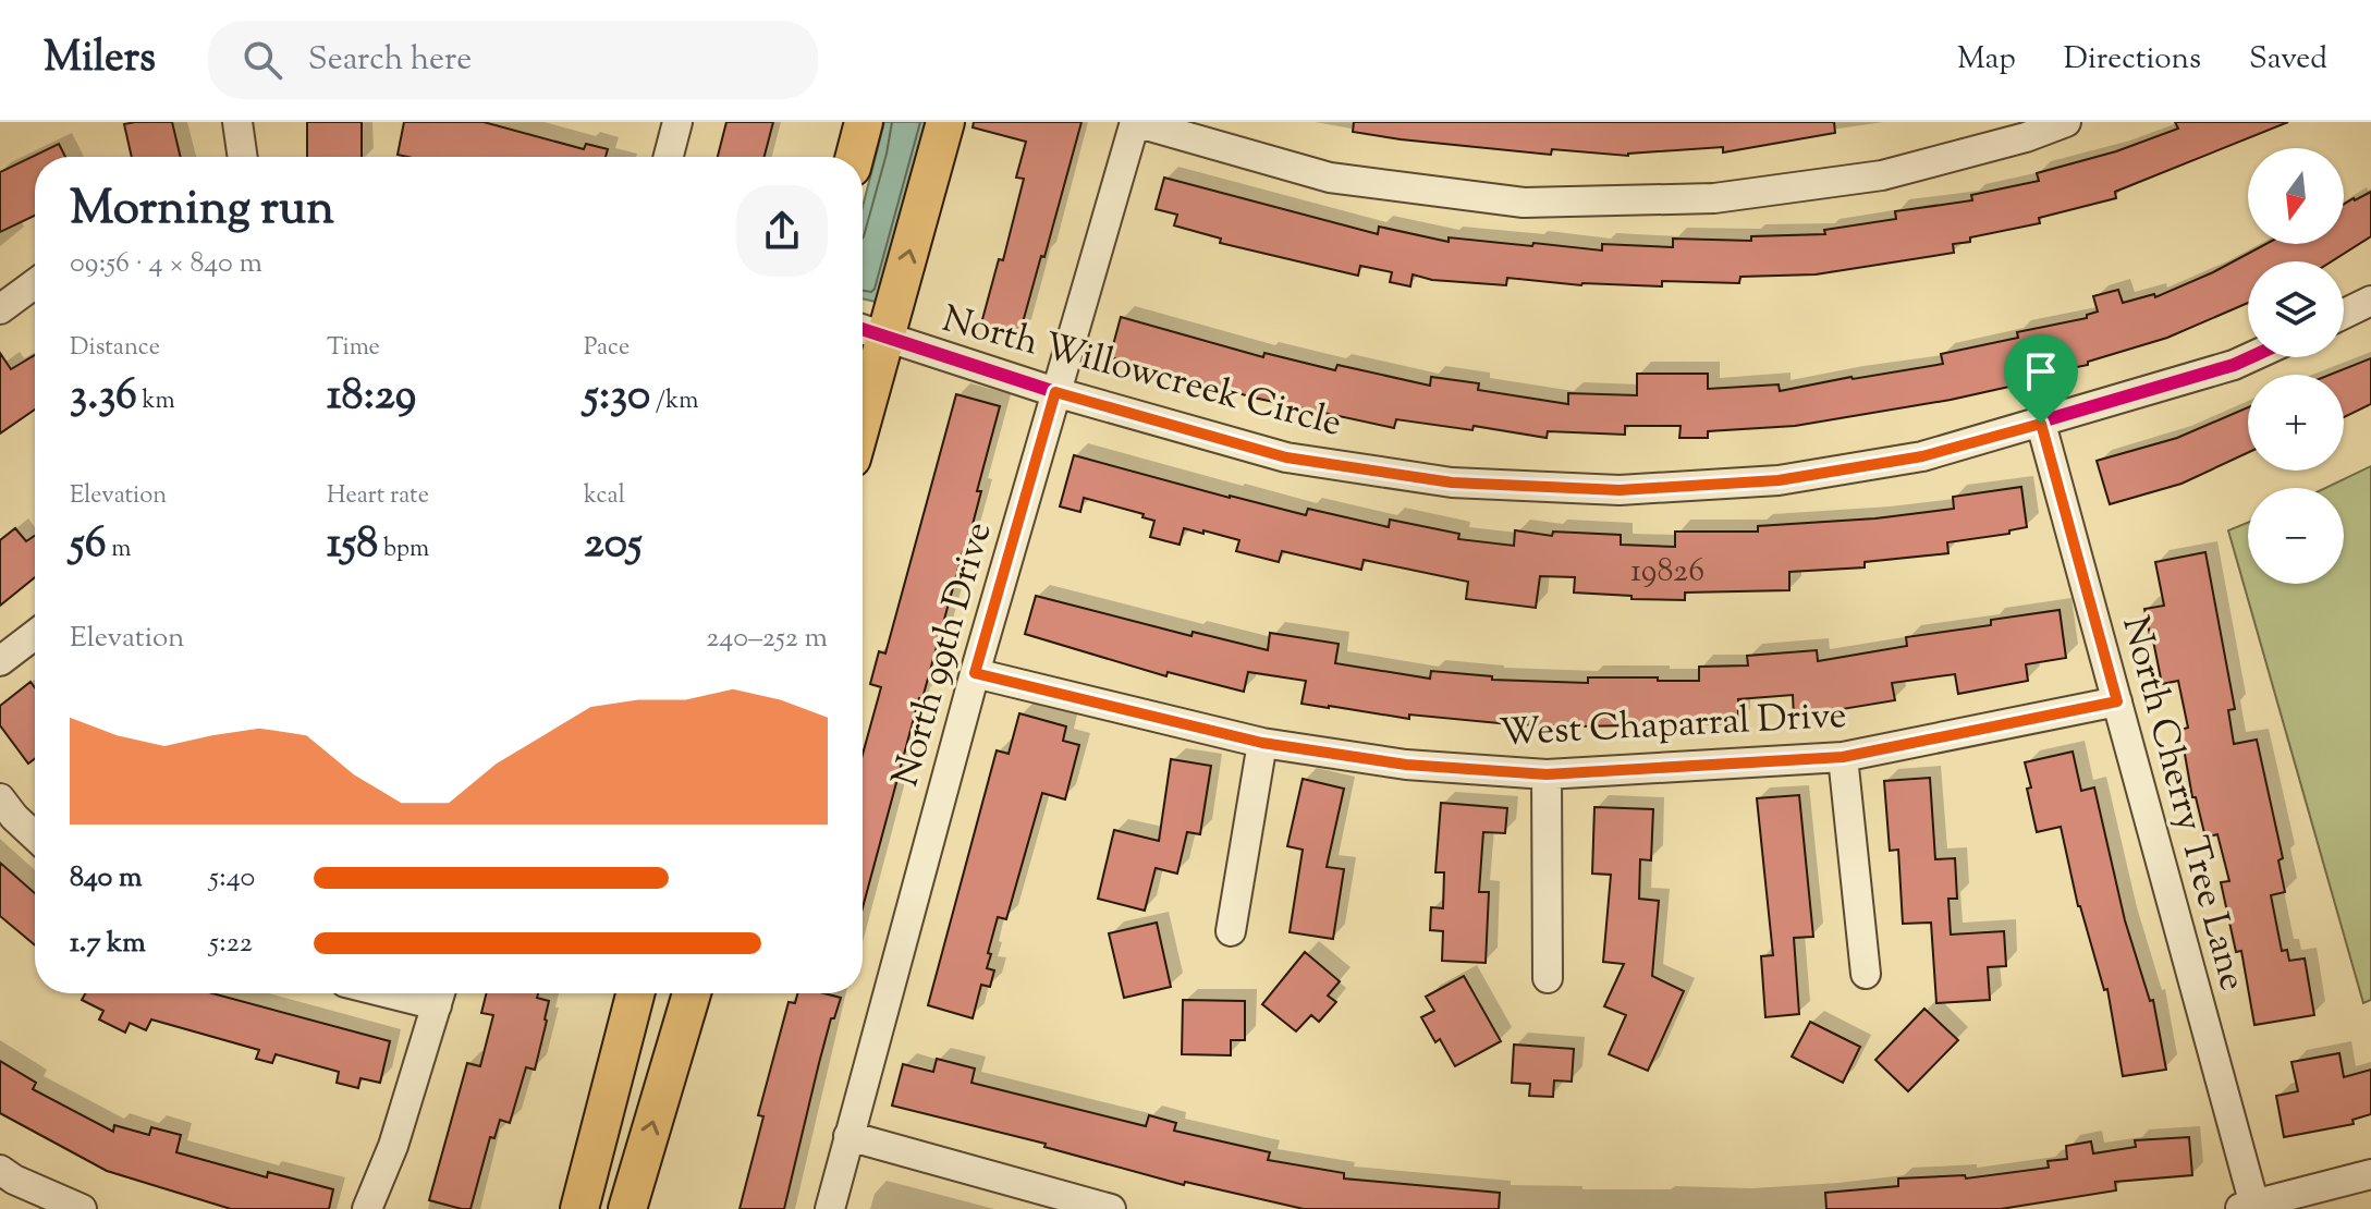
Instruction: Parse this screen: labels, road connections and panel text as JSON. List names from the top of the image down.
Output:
{
  "streets": {
    "street": [
      "North Willowcreek Circle",
      "North 99th Drive",
      "West Chaparral Drive",
      "North Cherry Tree Lane"
    ]
  },
  "crossings": [
    ["North Willowcreek Circle", "North 99th Drive"],
    ["North Willowcreek Circle", "North Cherry Tree Lane"],
    ["North 99th Drive", "West Chaparral Drive"],
    ["West Chaparral Drive", "North Cherry Tree Lane"]
  ],
  "house_numbers": ["19826"],
  "north": "bottom",
  "page": {
    "header": "Milers",
    "search": "Search here",
    "nav": ["Map", "Directions", "Saved"],
    "map_buttons": ["+", "−"],
    "heading": ["Morning run", "09:56 · 4 × 840 m"],
    "stats": [
      ["Distance", "3.36 km"],
      ["Time", "18:29"],
      ["Pace", "5:30 /km"],
      ["Elevation", "56 m"],
      ["Heart rate", "158 bpm"],
      ["kcal", "205"]
    ],
    "chart": ["Elevation", "240–252 m"],
    "list": [
      {
        "name": "840 m",
        "note": "5:40"
      },
      {
        "name": "1.7 km",
        "note": "5:22"
      }
    ]
  }
}
